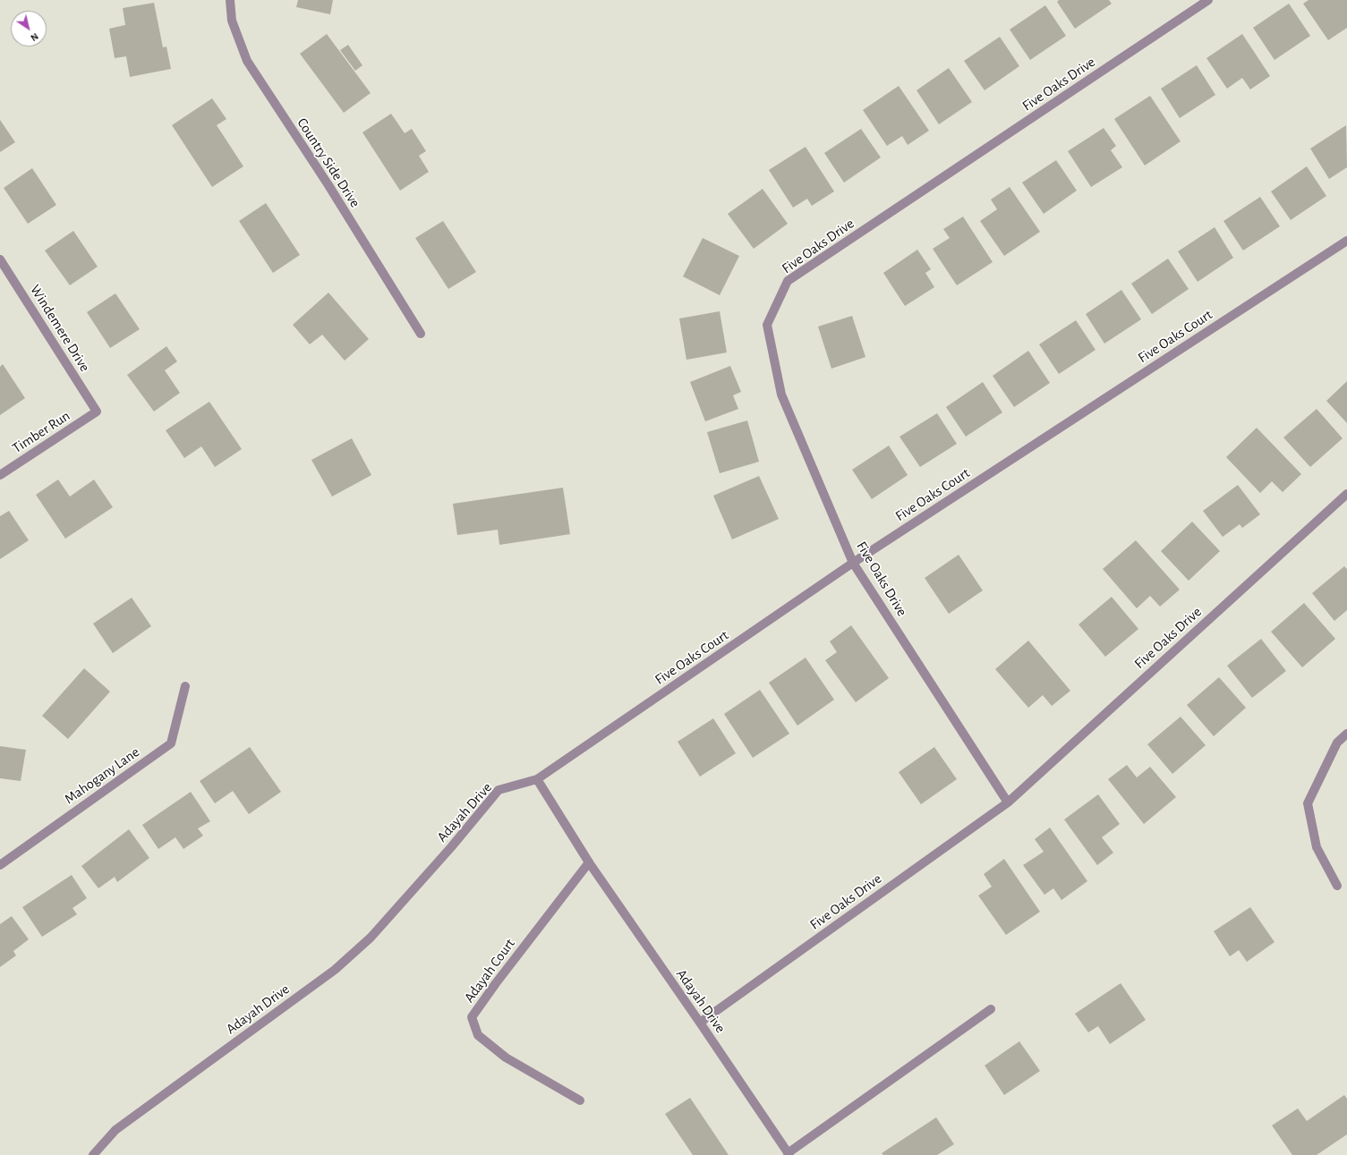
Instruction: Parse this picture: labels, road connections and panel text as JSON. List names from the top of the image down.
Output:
{
  "streets": {
    "street": [
      "Five Oaks Drive",
      "Country Side Drive",
      "Windemere Drive",
      "Five Oaks Court",
      "Timber Run",
      "Mahogany Lane",
      "Adayah Drive",
      "Adayah Court"
    ]
  },
  "crossings": [
    ["Five Oaks Drive", "Five Oaks Court"],
    ["Five Oaks Drive", "Adayah Drive"],
    ["Windemere Drive", "Timber Run"],
    ["Five Oaks Court", "Adayah Drive"],
    ["Adayah Drive", "Adayah Court"]
  ],
  "north": "bottom right"
}
